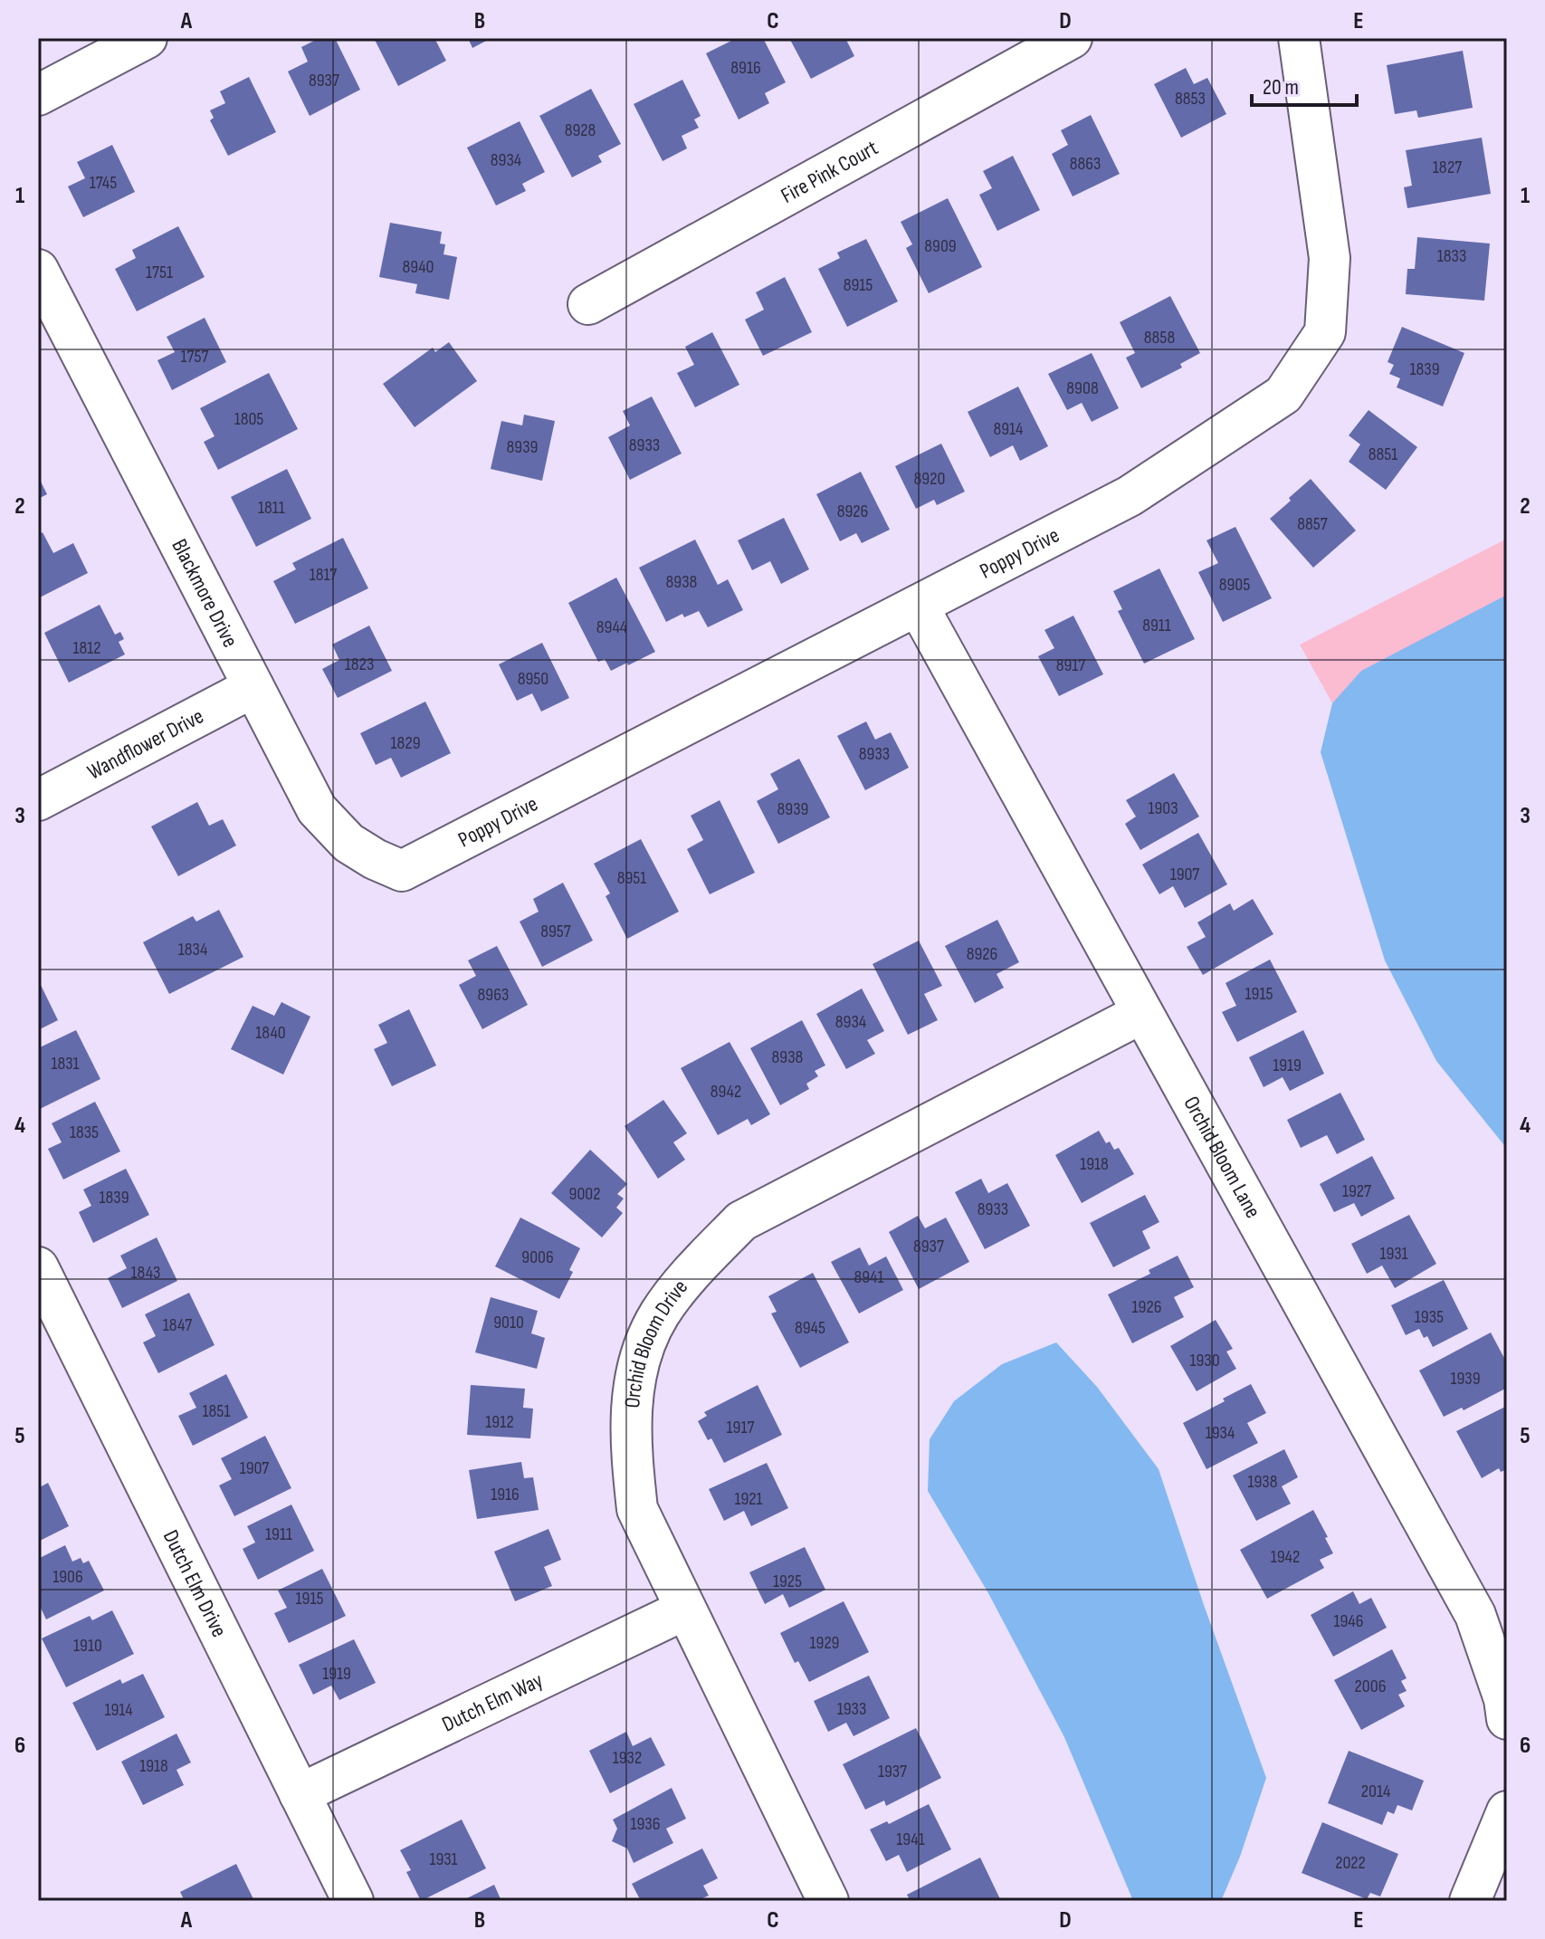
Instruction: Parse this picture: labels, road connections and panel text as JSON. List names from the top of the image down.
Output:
{
  "streets": {
    "street": [
      "Fire Pink Court",
      "Poppy Drive",
      "Blackmore Drive",
      "Wandflower Drive",
      "Orchid Bloom Lane",
      "Orchid Bloom Drive",
      "Dutch Elm Drive",
      "Dutch Elm Way"
    ]
  },
  "crossings": [
    ["Poppy Drive", "Blackmore Drive"],
    ["Poppy Drive", "Orchid Bloom Lane"],
    ["Blackmore Drive", "Wandflower Drive"],
    ["Orchid Bloom Lane", "Orchid Bloom Drive"],
    ["Orchid Bloom Drive", "Dutch Elm Way"],
    ["Dutch Elm Drive", "Dutch Elm Way"]
  ],
  "house_numbers": [
    "8916",
    "8937",
    "8853",
    "8928",
    "8934",
    "8863",
    "1827",
    "1745",
    "8909",
    "1833",
    "8940",
    "1751",
    "8915",
    "8858",
    "1757",
    "1839",
    "8908",
    "1805",
    "8914",
    "8933",
    "8939",
    "8851",
    "8920",
    "1811",
    "8926",
    "8857",
    "1817",
    "8938",
    "8905",
    "8911",
    "8944",
    "1812",
    "1823",
    "8917",
    "8950",
    "1829",
    "8933",
    "1903",
    "8939",
    "1907",
    "8951",
    "8957",
    "1834",
    "8926",
    "1915",
    "8963",
    "8934",
    "1840",
    "8938",
    "1831",
    "1919",
    "8942",
    "1835",
    "1918",
    "1927",
    "9002",
    "1839",
    "8933",
    "8937",
    "1931",
    "9006",
    "1843",
    "8941",
    "1926",
    "1935",
    "9010",
    "1847",
    "8945",
    "1930",
    "1939",
    "1851",
    "1912",
    "1917",
    "1934",
    "1907",
    "1938",
    "1916",
    "1921",
    "1911",
    "1942",
    "1906",
    "1925",
    "1915",
    "1946",
    "1929",
    "1910",
    "1919",
    "2006",
    "1933",
    "1914",
    "1932",
    "1918",
    "1937",
    "2014",
    "1936",
    "1941",
    "1931",
    "2022"
  ],
  "scale_bar": "20 m",
  "grid": {
    "columns": [
      "A",
      "B",
      "C",
      "D",
      "E"
    ],
    "rows": [
      "1",
      "2",
      "3",
      "4",
      "5",
      "6"
    ]
  }
}
